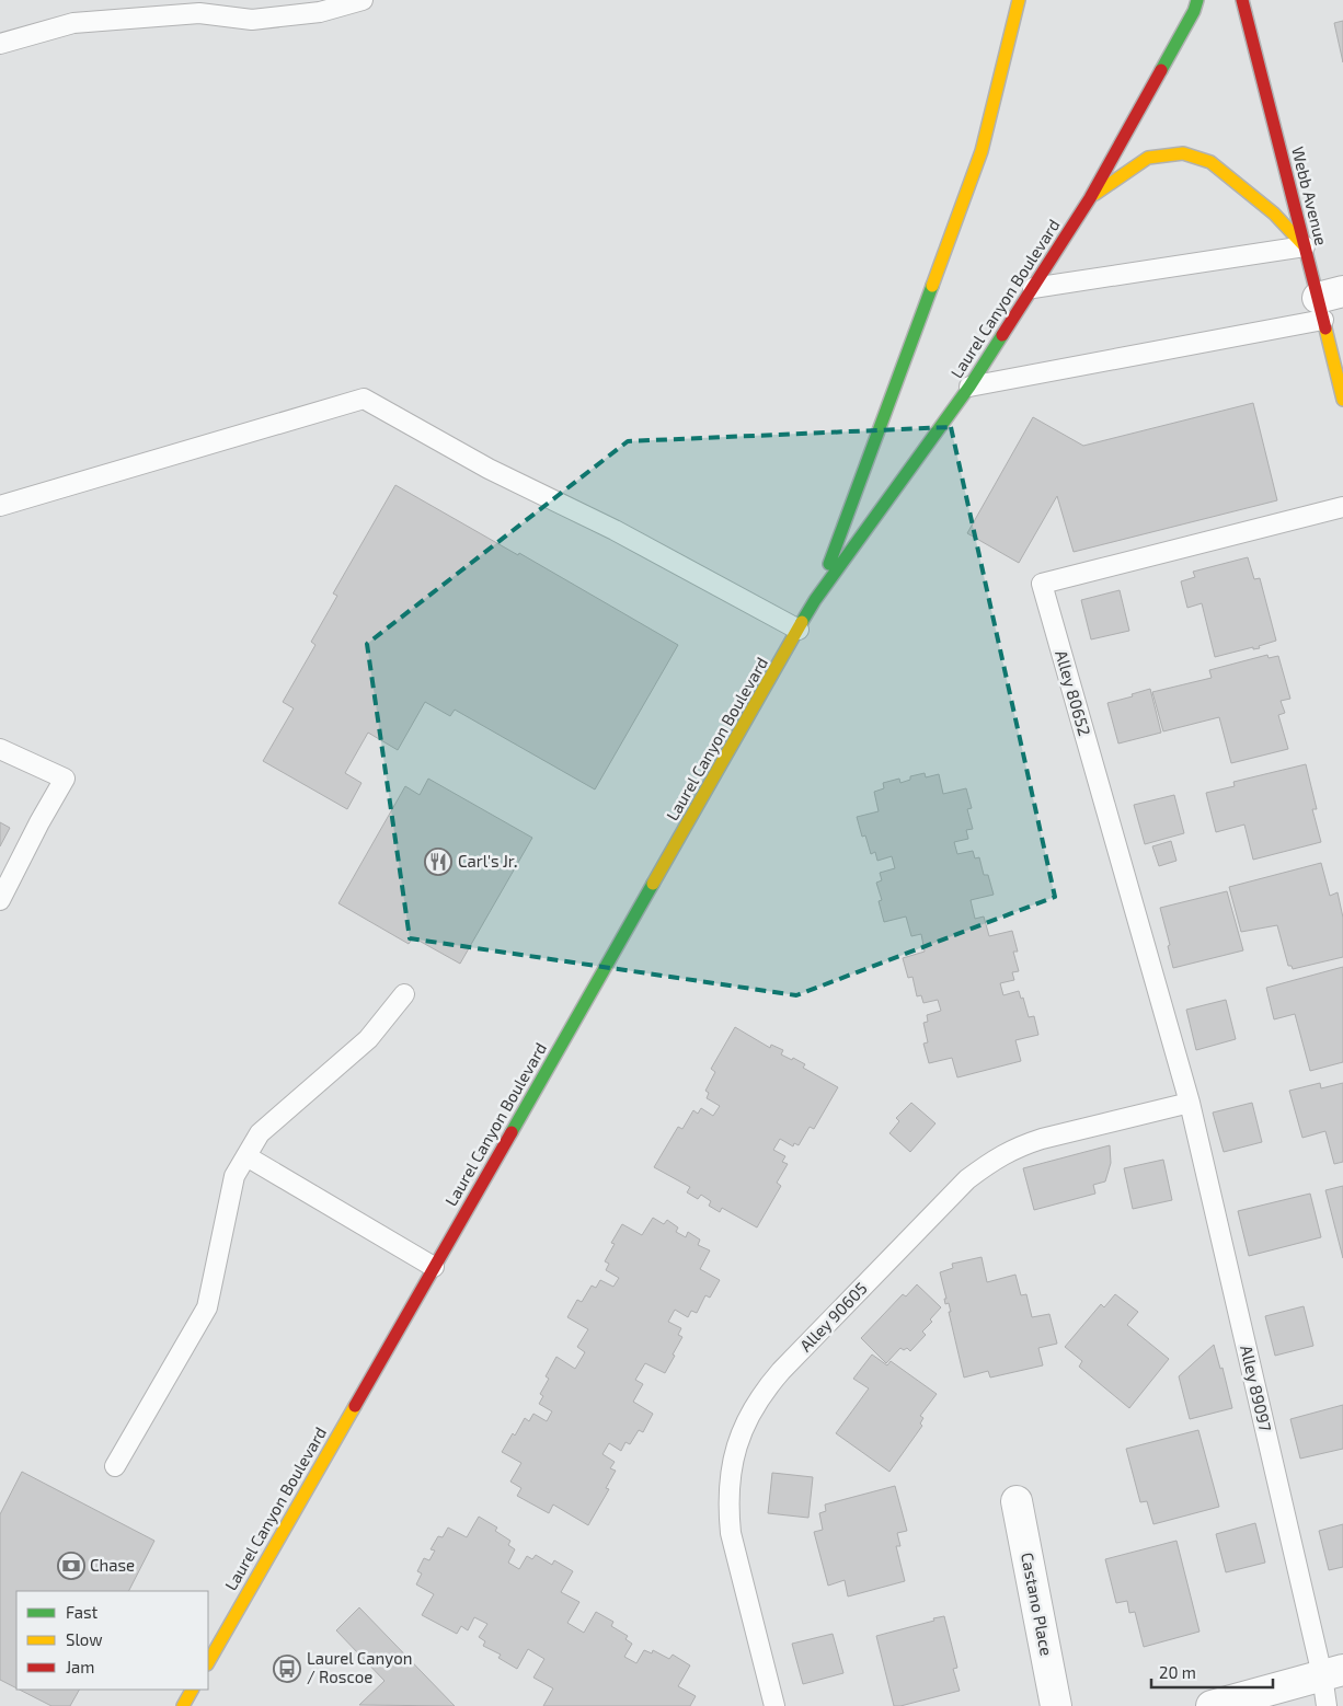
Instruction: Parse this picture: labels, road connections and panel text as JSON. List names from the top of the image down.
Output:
{
  "streets": {
    "main road": ["Webb Avenue", "Laurel Canyon Boulevard"],
    "street": ["Castano Place"],
    "lane": ["Alley 80652", "Alley 90605", "Alley 89097"]
  },
  "crossings": [
    ["Alley 80652", "Alley 90605"],
    ["Alley 80652", "Alley 89097"],
    ["Alley 90605", "Alley 89097"]
  ],
  "places": {
    "restaurant": ["Carl's Jr."],
    "bank": ["Chase"],
    "bus stop": ["Laurel Canyon / Roscoe"]
  },
  "legend": ["Fast", "Slow", "Jam"],
  "scale_bar": "20 m"
}
